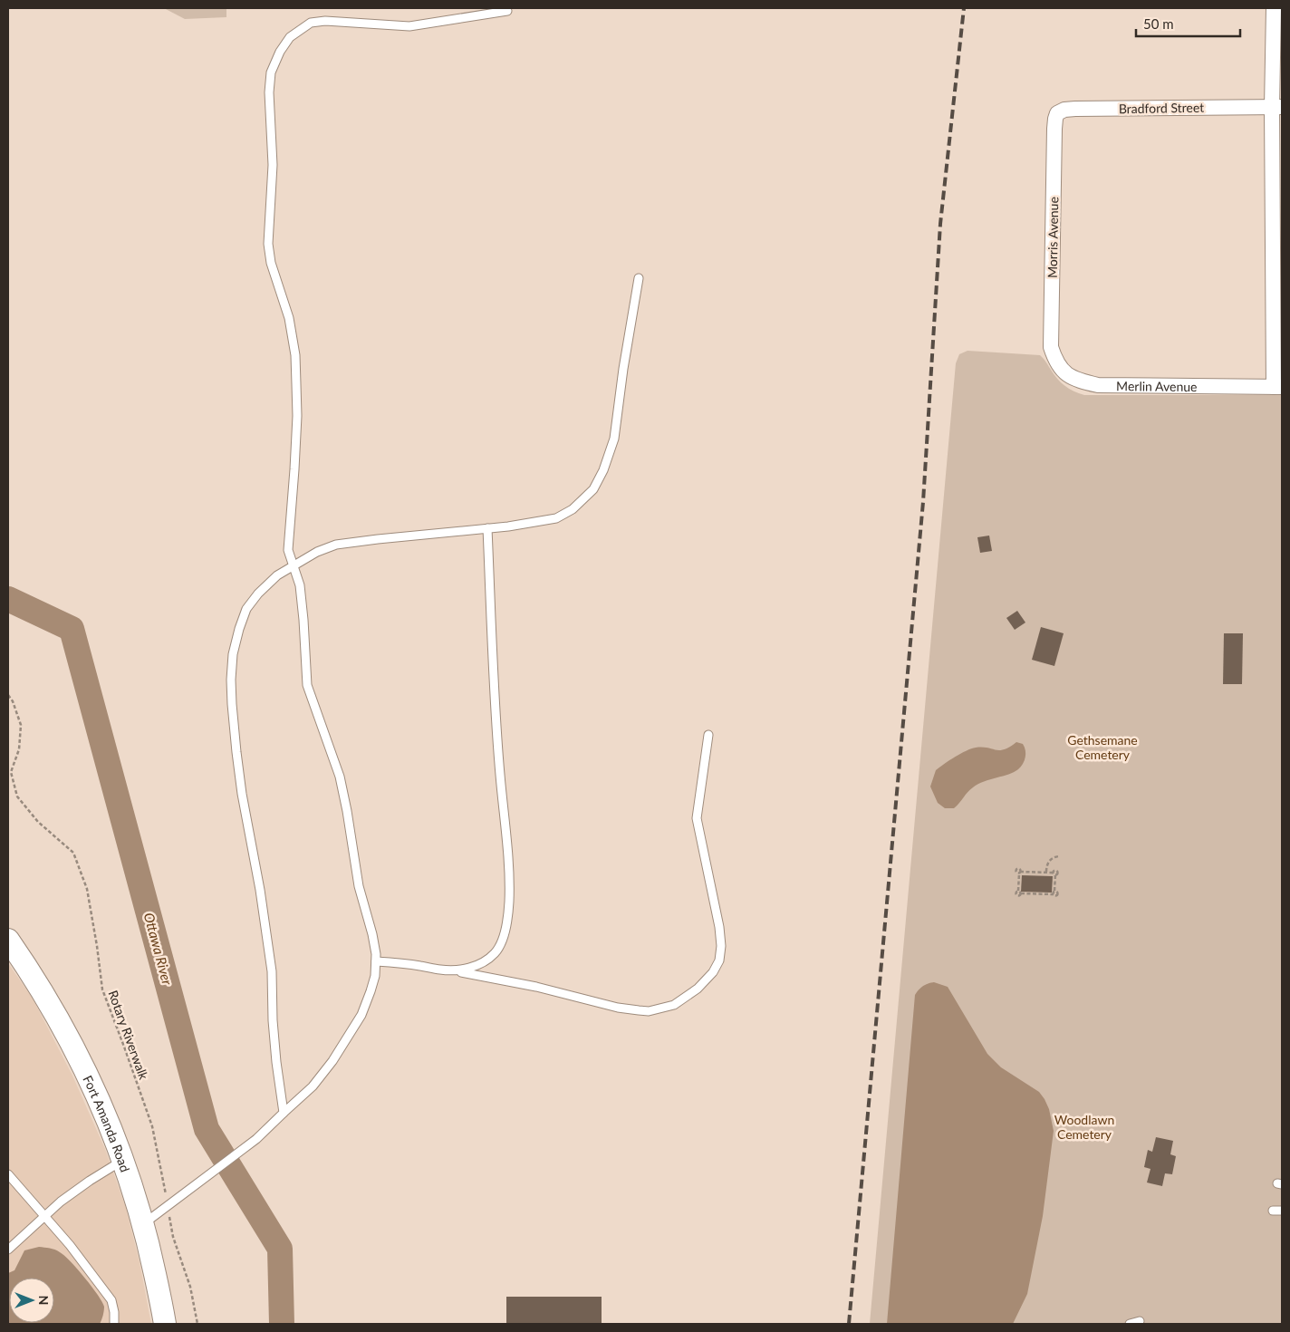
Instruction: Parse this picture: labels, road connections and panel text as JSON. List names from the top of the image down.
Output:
{
  "streets": {
    "street": [
      "Bradford Street",
      "Morris Avenue",
      "Merlin Avenue",
      "Fort Amanda Road"
    ],
    "path": ["Rotary Riverwalk"]
  },
  "crossings": [
    ["Bradford Street", "Morris Avenue"],
    ["Morris Avenue", "Merlin Avenue"]
  ],
  "water": ["Ottawa River"],
  "parks": ["Gethsemane Cemetery", "Woodlawn Cemetery"],
  "scale_bar": "50 m",
  "north": "right"
}
